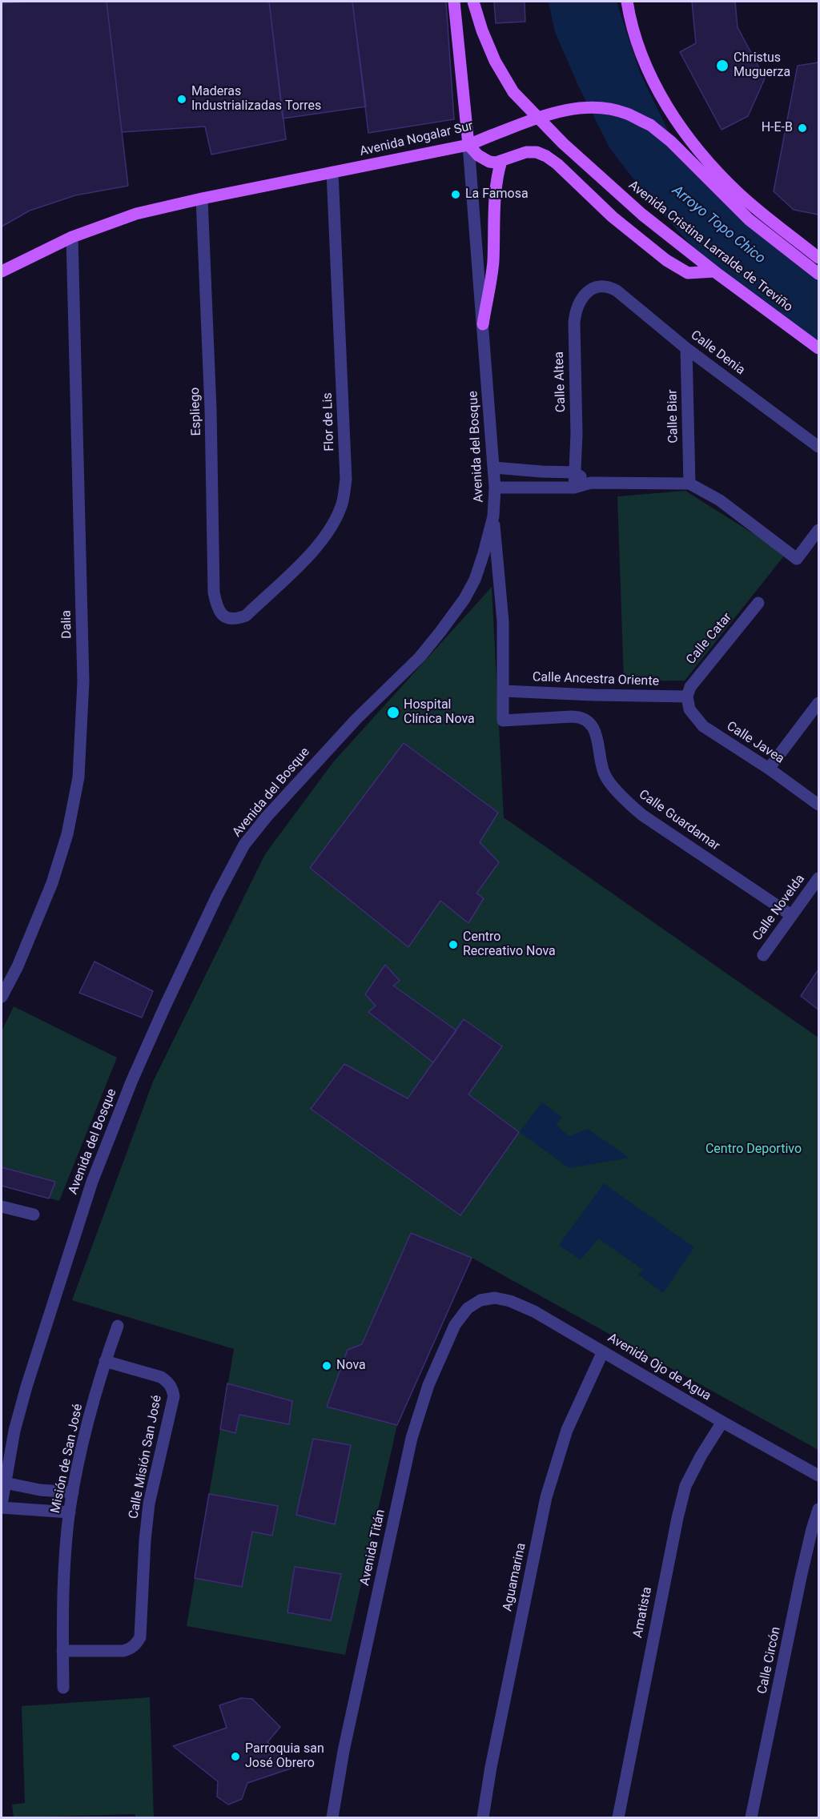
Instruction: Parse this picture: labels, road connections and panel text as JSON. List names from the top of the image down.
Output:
{
  "streets": {
    "main road": ["Avenida Nogalar Sur", "Avenida Cristina Larralde de Treviño"],
    "street": [
      "Calle Denia",
      "Calle Altea",
      "Espliego",
      "Calle Biar",
      "Flor de Lis",
      "Avenida del Bosque",
      "Dalia",
      "Calle Catar",
      "Calle Ancestra Oriente",
      "Calle Javea",
      "Calle Guardamar",
      "Calle Novelda",
      "Avenida Ojo de Agua",
      "Calle Misión San José",
      "Misión de San José",
      "Avenida Titán",
      "Aguamarina",
      "Amatista",
      "Calle Circón"
    ]
  },
  "crossings": [
    ["Avenida Nogalar Sur", "Espliego"],
    ["Avenida Nogalar Sur", "Flor de Lis"],
    ["Avenida Nogalar Sur", "Avenida del Bosque"],
    ["Avenida Nogalar Sur", "Dalia"],
    ["Calle Denia", "Calle Altea"],
    ["Calle Denia", "Calle Biar"],
    ["Espliego", "Flor de Lis"],
    ["Calle Catar", "Calle Ancestra Oriente"],
    ["Calle Catar", "Calle Javea"],
    ["Calle Ancestra Oriente", "Calle Javea"],
    ["Calle Ancestra Oriente", "Calle Guardamar"],
    ["Calle Guardamar", "Calle Novelda"],
    ["Avenida Ojo de Agua", "Avenida Titán"],
    ["Avenida Ojo de Agua", "Aguamarina"],
    ["Avenida Ojo de Agua", "Amatista"],
    ["Calle Misión San José", "Misión de San José"]
  ],
  "water": ["Arroyo Topo Chico"],
  "parks": ["Centro Deportivo"],
  "places": [
    "Christus Muguerza",
    "Maderas Industrializadas Torres",
    "H-E-B",
    "La Famosa",
    "Hospital Clínica Nova",
    "Centro Recreativo Nova",
    "Nova",
    "Parroquia san José Obrero"
  ]
}
